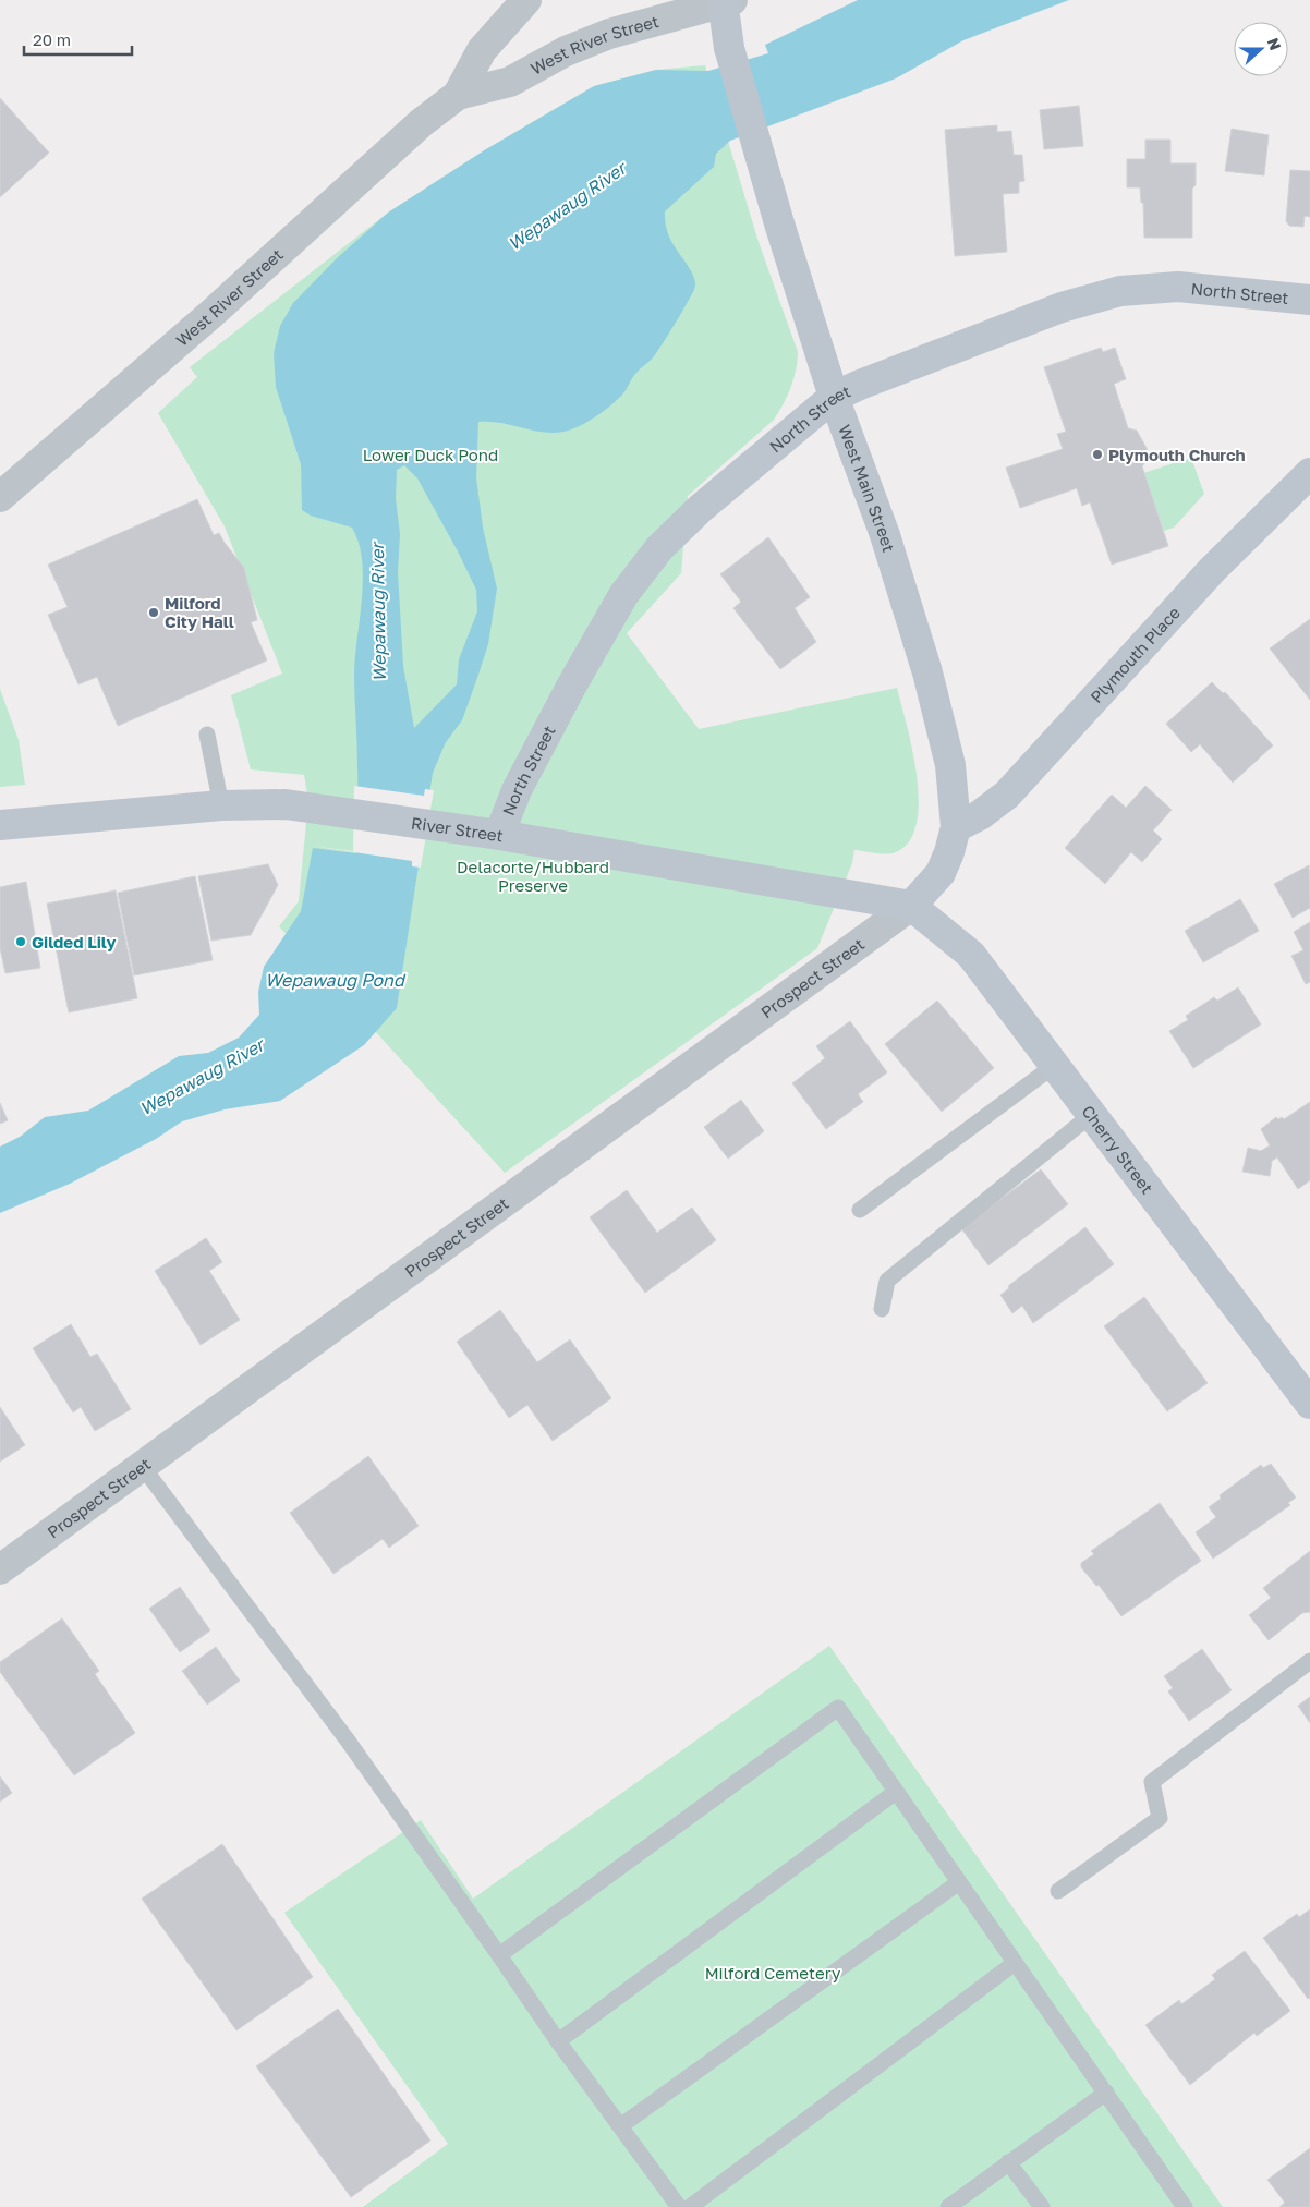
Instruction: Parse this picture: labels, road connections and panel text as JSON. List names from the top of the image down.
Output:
{
  "streets": {
    "main road": [
      "North Street",
      "West Main Street",
      "Plymouth Place",
      "River Street",
      "Cherry Street"
    ],
    "street": ["West River Street", "Prospect Street"]
  },
  "crossings": [
    ["West River Street", "West Main Street"],
    ["North Street", "West Main Street"],
    ["North Street", "River Street"],
    ["West Main Street", "Plymouth Place"],
    ["West Main Street", "River Street"],
    ["West Main Street", "Prospect Street"],
    ["West Main Street", "Cherry Street"],
    ["River Street", "Prospect Street"],
    ["River Street", "Cherry Street"],
    ["Prospect Street", "Cherry Street"]
  ],
  "water": ["Wepawaug River", "Wepawaug Pond"],
  "parks": ["Lower Duck Pond", "Delacorte/Hubbard Preserve", "Milford Cemetery"],
  "places": ["Plymouth Church", "Milford City Hall", "Gilded Lily"],
  "scale_bar": "20 m",
  "north": "right"
}
